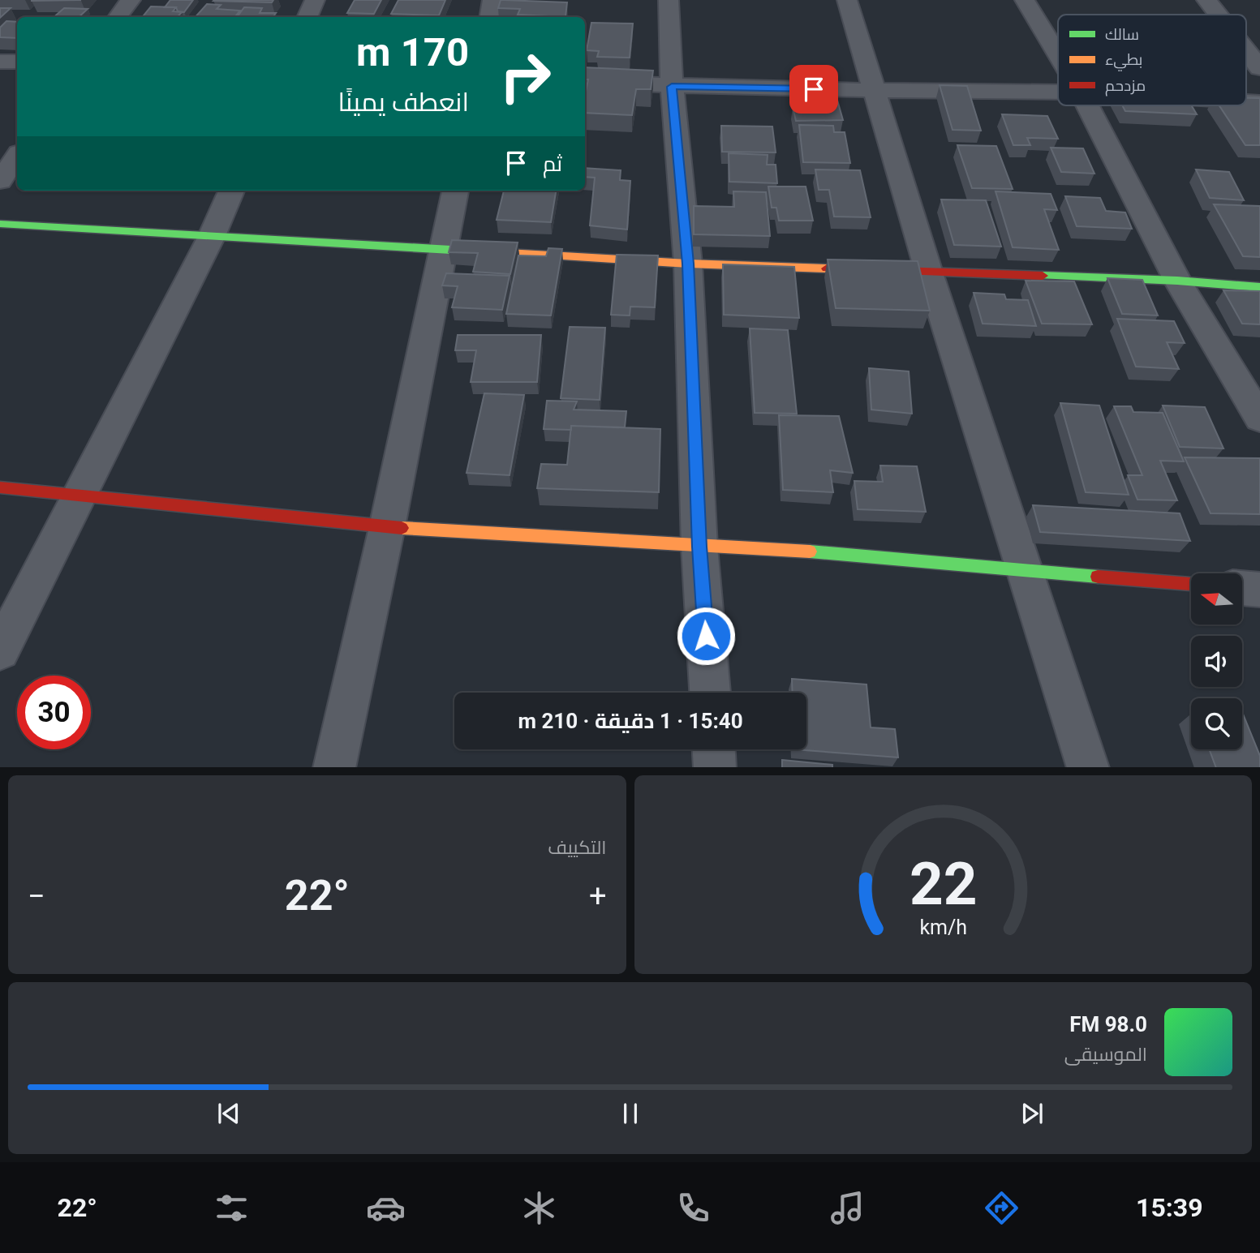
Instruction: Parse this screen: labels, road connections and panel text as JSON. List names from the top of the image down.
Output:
{
  "legend": ["سالك", "بطيء", "مزدحم"],
  "north": "left",
  "page": {
    "turn": ["170 m", "انعطف يمينًا"],
    "then": "ثم",
    "limit": "30",
    "trip": "15:40 · 1 دقيقة · 210 m",
    "tile": "التكييف",
    "heat": ["−", "22°", "+"],
    "song": ["98.0 FM", "الموسيقى"],
    "tabs": ["15:39", "22°"],
    "gauge": ["22", "km/h"]
  }
}
